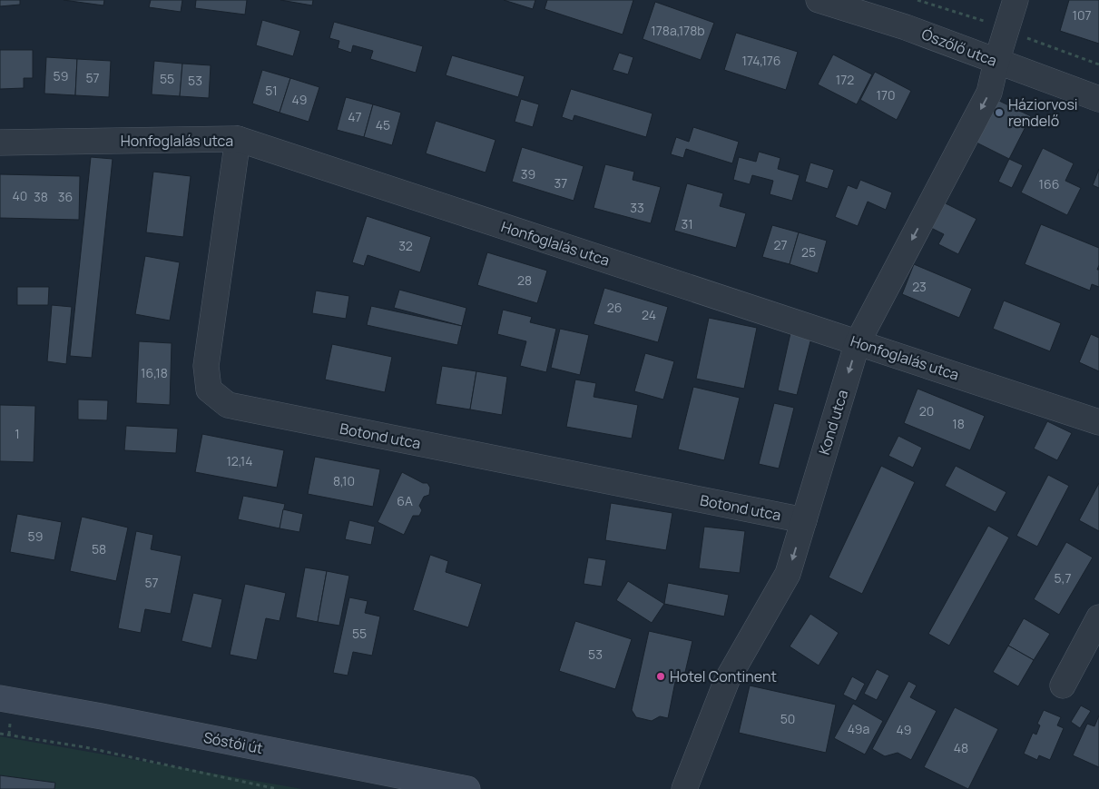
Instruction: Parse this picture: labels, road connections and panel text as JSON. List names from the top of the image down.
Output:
{
  "streets": {
    "main road": ["Sóstói út"],
    "street": [
      "Ószőlő utca",
      "Honfoglalás utca",
      "Kond utca",
      "Botond utca"
    ]
  },
  "crossings": [
    ["Ószőlő utca", "Kond utca"],
    ["Honfoglalás utca", "Kond utca"],
    ["Honfoglalás utca", "Botond utca"],
    ["Kond utca", "Botond utca"]
  ],
  "one_way": ["Kond utca"],
  "places": ["Háziorvosi rendelő", "Hotel Continent"],
  "house_numbers": [
    "107",
    "178a,178b",
    "174,176",
    "59",
    "57",
    "55",
    "172",
    "53",
    "51",
    "170",
    "49",
    "47",
    "45",
    "39",
    "37",
    "166",
    "40",
    "38",
    "36",
    "33",
    "31",
    "27",
    "32",
    "25",
    "28",
    "23",
    "26",
    "24",
    "16,18",
    "20",
    "18",
    "1",
    "12,14",
    "8,10",
    "6A",
    "59",
    "58",
    "5,7",
    "57",
    "55",
    "53",
    "50",
    "49a",
    "49",
    "48"
  ]
}
